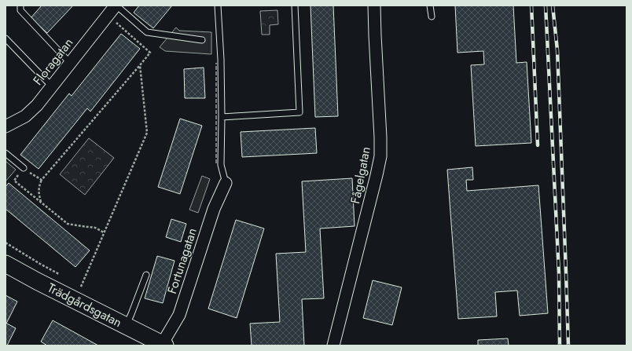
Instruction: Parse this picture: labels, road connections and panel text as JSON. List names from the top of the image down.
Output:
{
  "streets": {
    "street": [
      "Floragatan",
      "Fågelgatan",
      "Fortunagatan",
      "Trädgårdsgatan"
    ]
  },
  "crossings": [
    ["Fortunagatan", "Trädgårdsgatan"]
  ]
}
